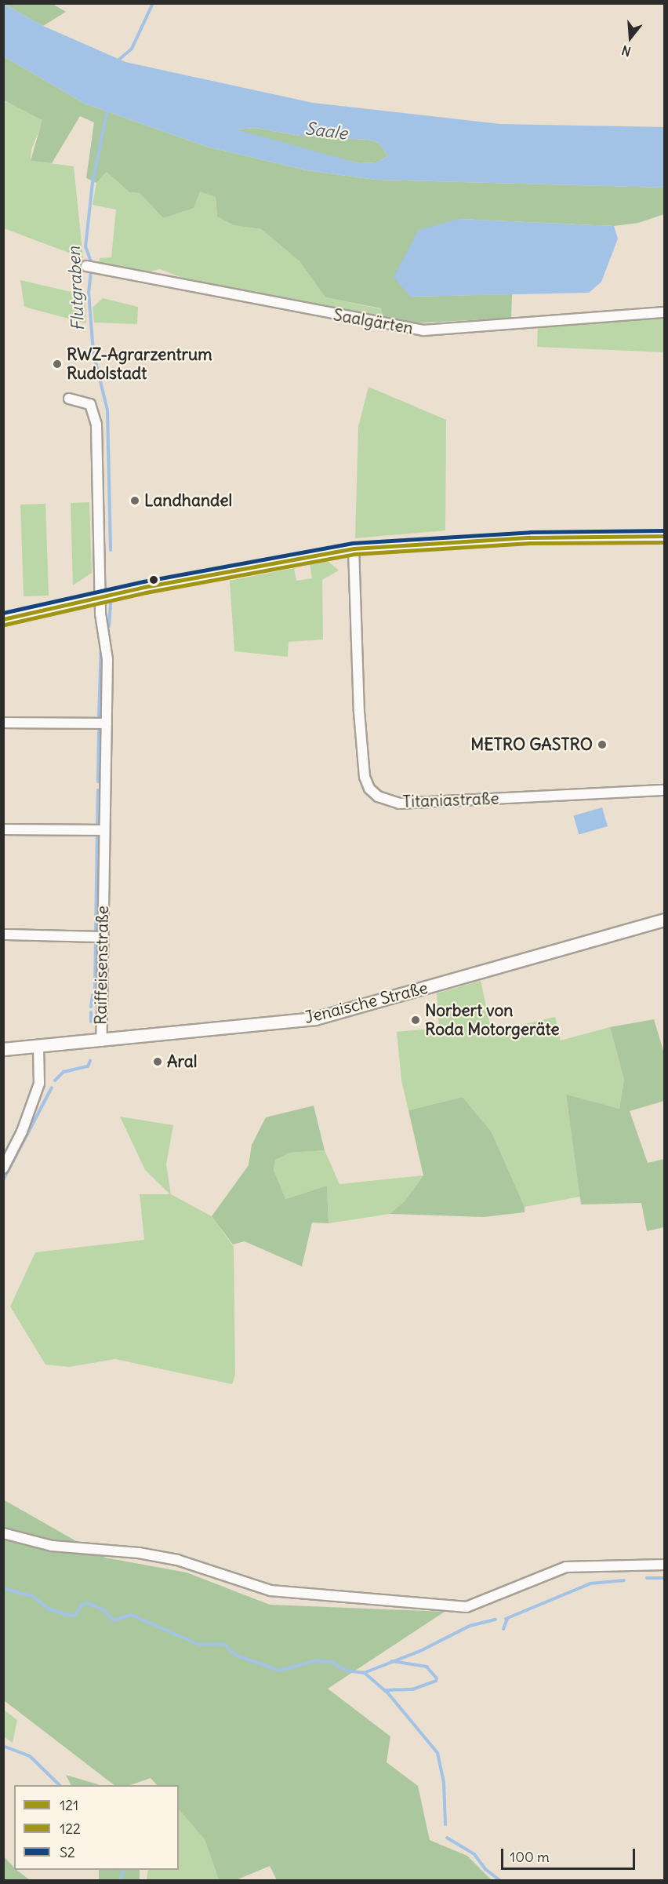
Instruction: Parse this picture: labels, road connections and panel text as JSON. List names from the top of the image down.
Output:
{
  "streets": {
    "main road": ["Jenaische Straße"],
    "street": ["Saalgärten", "Titaniastraße", "Raiffeisenstraße"]
  },
  "crossings": [
    ["Raiffeisenstraße", "Jenaische Straße"]
  ],
  "water": ["Saale", "Flutgraben"],
  "places": [
    "RWZ-Agrarzentrum Rudolstadt",
    "Landhandel",
    "METRO GASTRO",
    "Norbert von Roda Motorgeräte",
    "Aral"
  ],
  "lines": ["transit line S2", "transit line 121", "transit line 122"],
  "legend": ["121", "122", "S2"],
  "scale_bar": "100 m",
  "north": "bottom"
}
